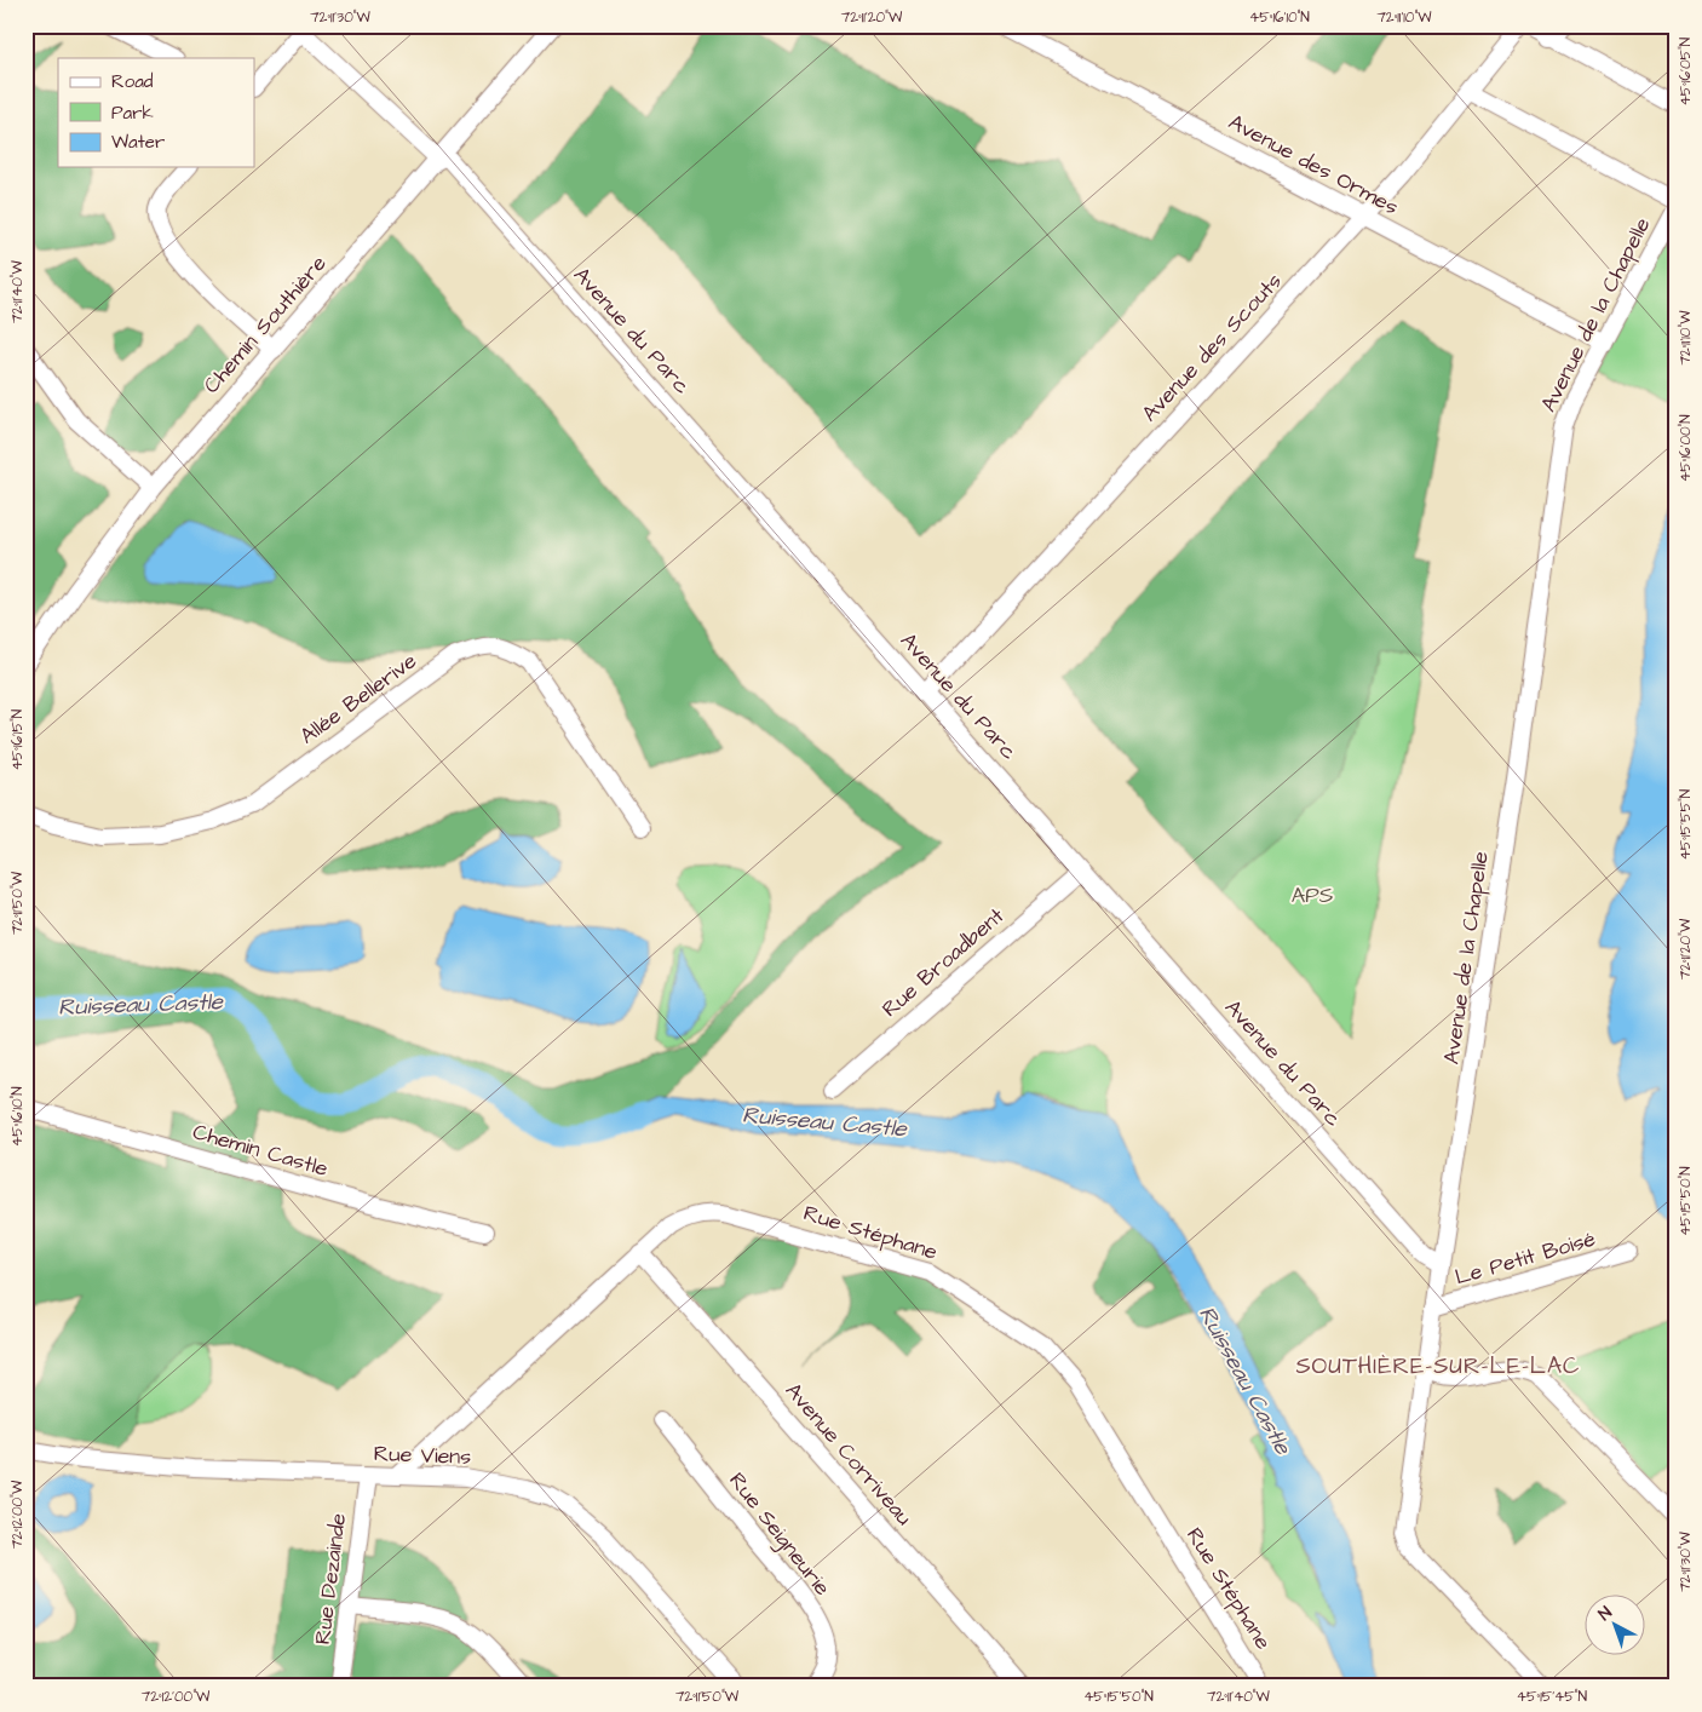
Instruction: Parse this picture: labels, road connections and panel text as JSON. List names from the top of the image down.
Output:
{
  "streets": {
    "street": [
      "Avenue des Ormes",
      "Avenue de la Chapelle",
      "Chemin Southière",
      "Avenue du Parc",
      "Avenue des Scouts",
      "Allée Bellerive",
      "Rue Broadbent",
      "Chemin Castle",
      "Rue Stéphane",
      "Le Petit Boisé",
      "Avenue Corriveau",
      "Rue Viens",
      "Rue Seigneurie",
      "Rue Dezainde"
    ]
  },
  "crossings": [
    ["Avenue des Ormes", "Avenue de la Chapelle"],
    ["Avenue des Ormes", "Avenue des Scouts"],
    ["Avenue de la Chapelle", "Avenue du Parc"],
    ["Avenue de la Chapelle", "Le Petit Boisé"],
    ["Chemin Southière", "Avenue du Parc"],
    ["Avenue du Parc", "Avenue des Scouts"],
    ["Avenue du Parc", "Rue Broadbent"],
    ["Rue Stéphane", "Avenue Corriveau"],
    ["Rue Stéphane", "Rue Viens"],
    ["Rue Viens", "Rue Dezainde"]
  ],
  "districts": ["SOUTHIÈRE-SUR-LE-LAC"],
  "water": ["Ruisseau Castle"],
  "parks": ["APS"],
  "legend": ["Road", "Park", "Water"],
  "north": "top left",
  "coordinates": [
    "72°11'30\"W",
    "72°11'20\"W",
    "45°16'10\"N",
    "72°11'10\"W",
    "45°16'05\"N",
    "72°11'40\"W",
    "45°16'00\"N",
    "45°16'15\"N",
    "45°15'55\"N",
    "72°11'50\"W",
    "45°15'50\"N",
    "72°12'00\"W",
    "45°15'45\"N"
  ]
}
